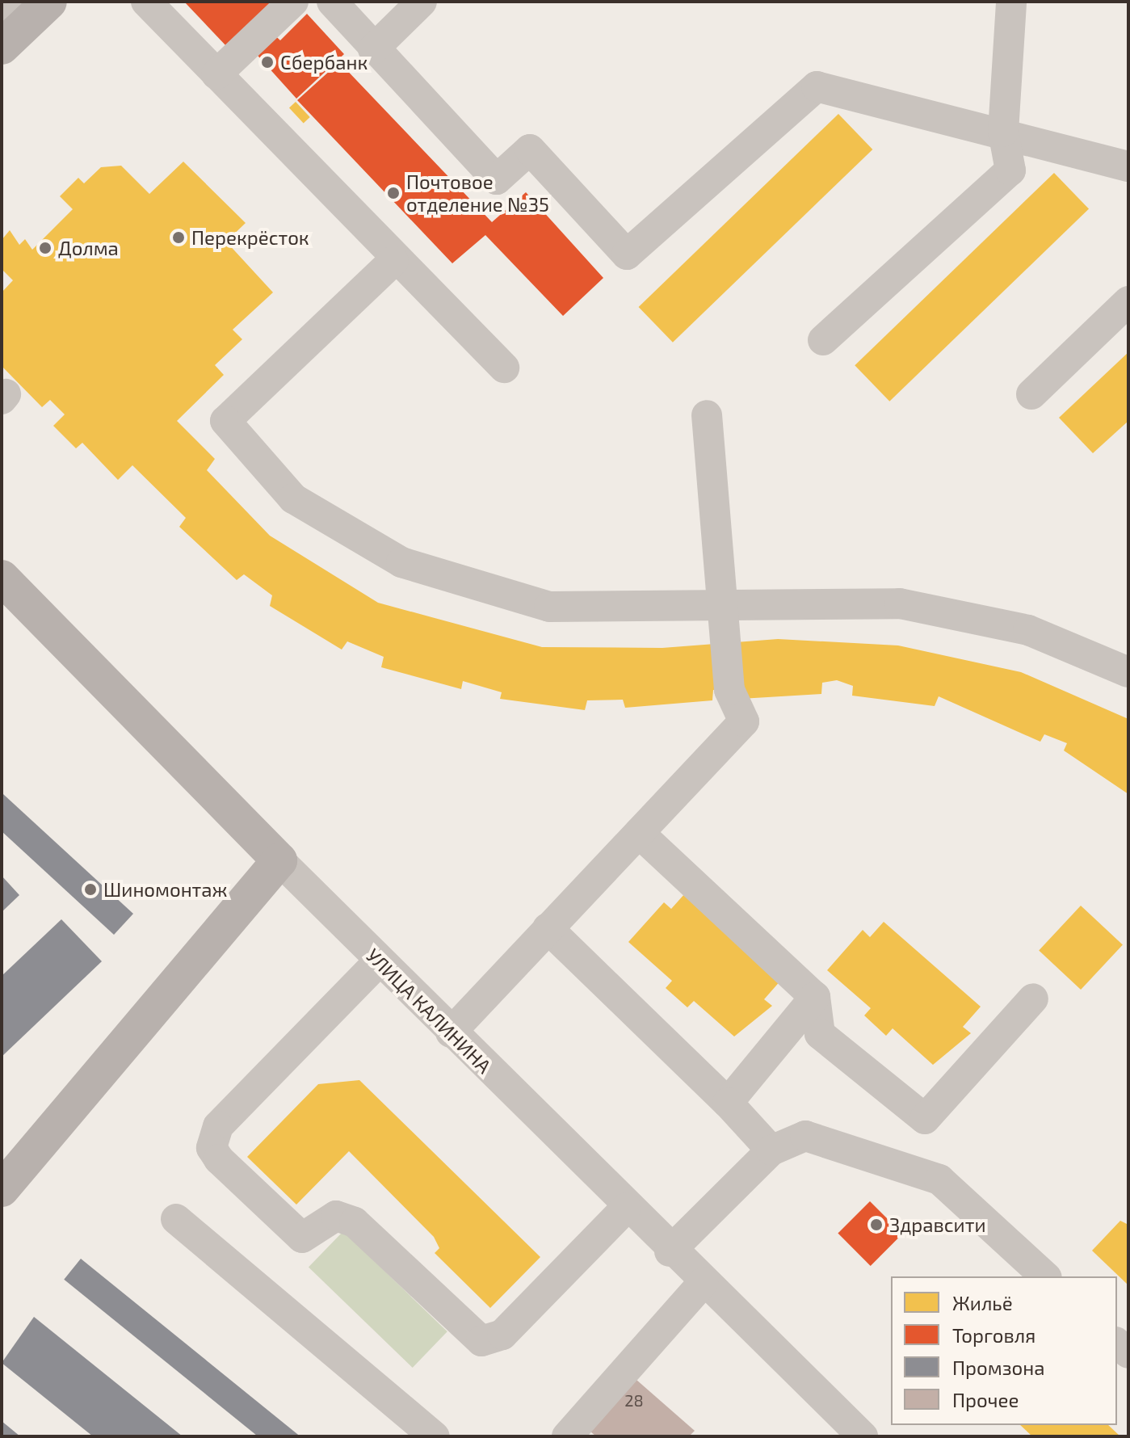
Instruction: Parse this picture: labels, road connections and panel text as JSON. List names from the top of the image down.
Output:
{
  "streets": {
    "main road": ["УЛИЦА КАЛИНИНА"]
  },
  "places": [
    "Сбербанк",
    "Почтовое отделение №35",
    "Перекрёсток",
    "Долма",
    "Шиномонтаж",
    "Здравсити"
  ],
  "house_numbers": ["28"],
  "legend": [
    "Жильё",
    "Торговля",
    "Промзона",
    "Прочее"
  ]
}
